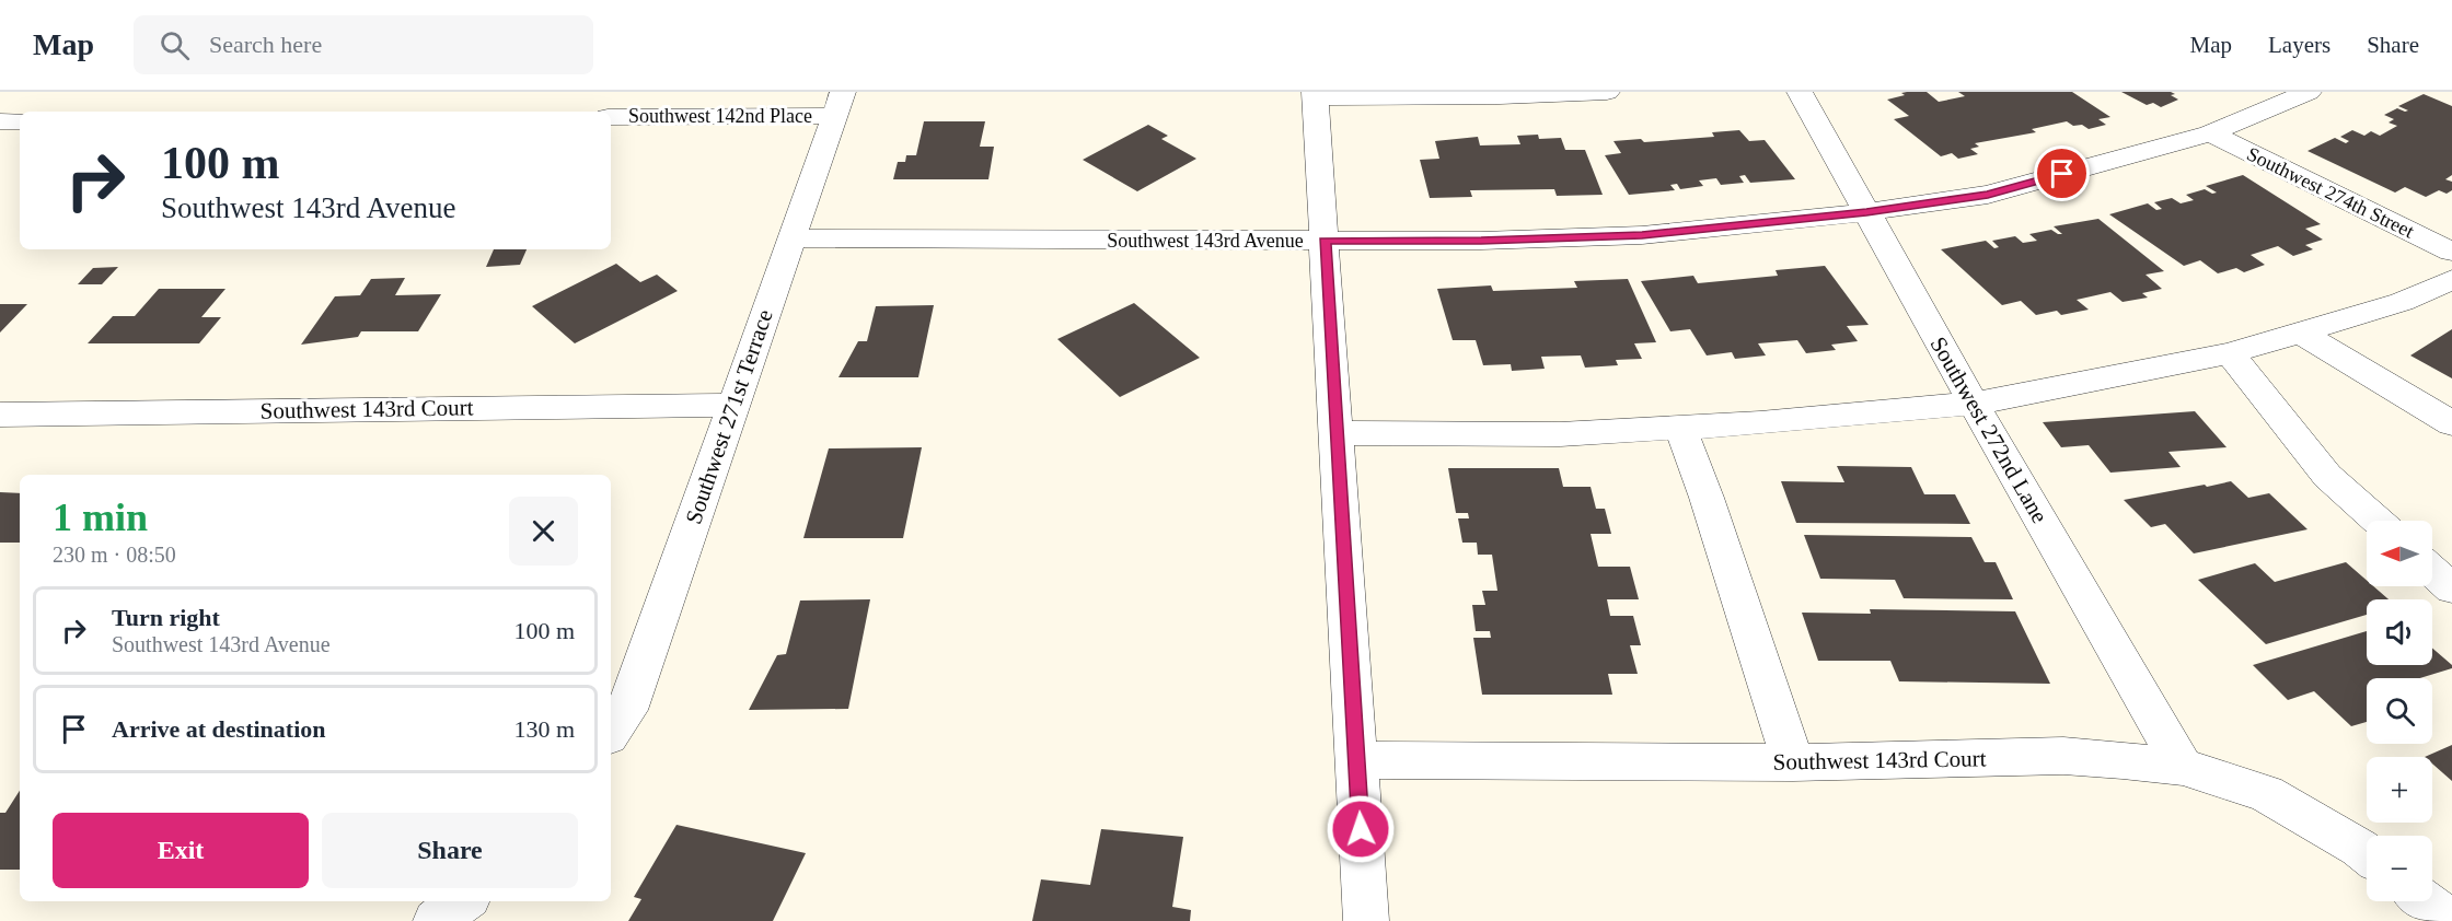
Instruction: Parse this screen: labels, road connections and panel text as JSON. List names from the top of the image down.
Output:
{
  "streets": {
    "street": [
      "Southwest 142nd Place",
      "Southwest 274th Street",
      "Southwest 143rd Avenue",
      "Southwest 143rd Court",
      "Southwest 271st Terrace",
      "Southwest 272nd Lane"
    ]
  },
  "crossings": [
    ["Southwest 142nd Place", "Southwest 271st Terrace"],
    ["Southwest 274th Street", "Southwest 143rd Avenue"],
    ["Southwest 143rd Avenue", "Southwest 271st Terrace"],
    ["Southwest 143rd Avenue", "Southwest 272nd Lane"],
    ["Southwest 143rd Court", "Southwest 271st Terrace"],
    ["Southwest 143rd Court", "Southwest 272nd Lane"]
  ],
  "north": "left",
  "page": {
    "header": "Map",
    "search": "Search here",
    "nav": ["Map", "Layers", "Share"],
    "turn": ["100 m", "Southwest 143rd Avenue"],
    "heading": ["1 min", "230 m · 08:50"],
    "map_buttons": ["+", "−"],
    "list": [
      {
        "name": "Turn right",
        "note": "Southwest 143rd Avenue",
        "value": "100 m"
      },
      {
        "name": "Arrive at destination",
        "value": "130 m"
      }
    ],
    "buttons": ["Exit", "Share"]
  }
}
